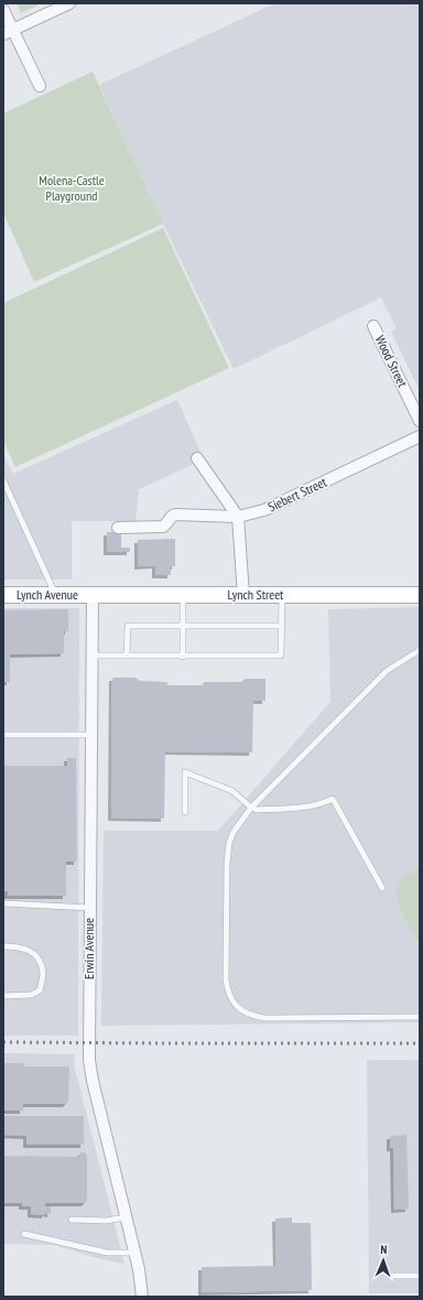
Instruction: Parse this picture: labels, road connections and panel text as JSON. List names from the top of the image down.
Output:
{
  "streets": {
    "street": [
      "Wood Street",
      "Siebert Street",
      "Lynch Avenue",
      "Lynch Street",
      "Erwin Avenue"
    ]
  },
  "crossings": [
    ["Lynch Avenue", "Lynch Street"],
    ["Lynch Avenue", "Erwin Avenue"],
    ["Lynch Street", "Erwin Avenue"]
  ],
  "parks": ["Molena-Castle Playground"],
  "north": "top"
}
